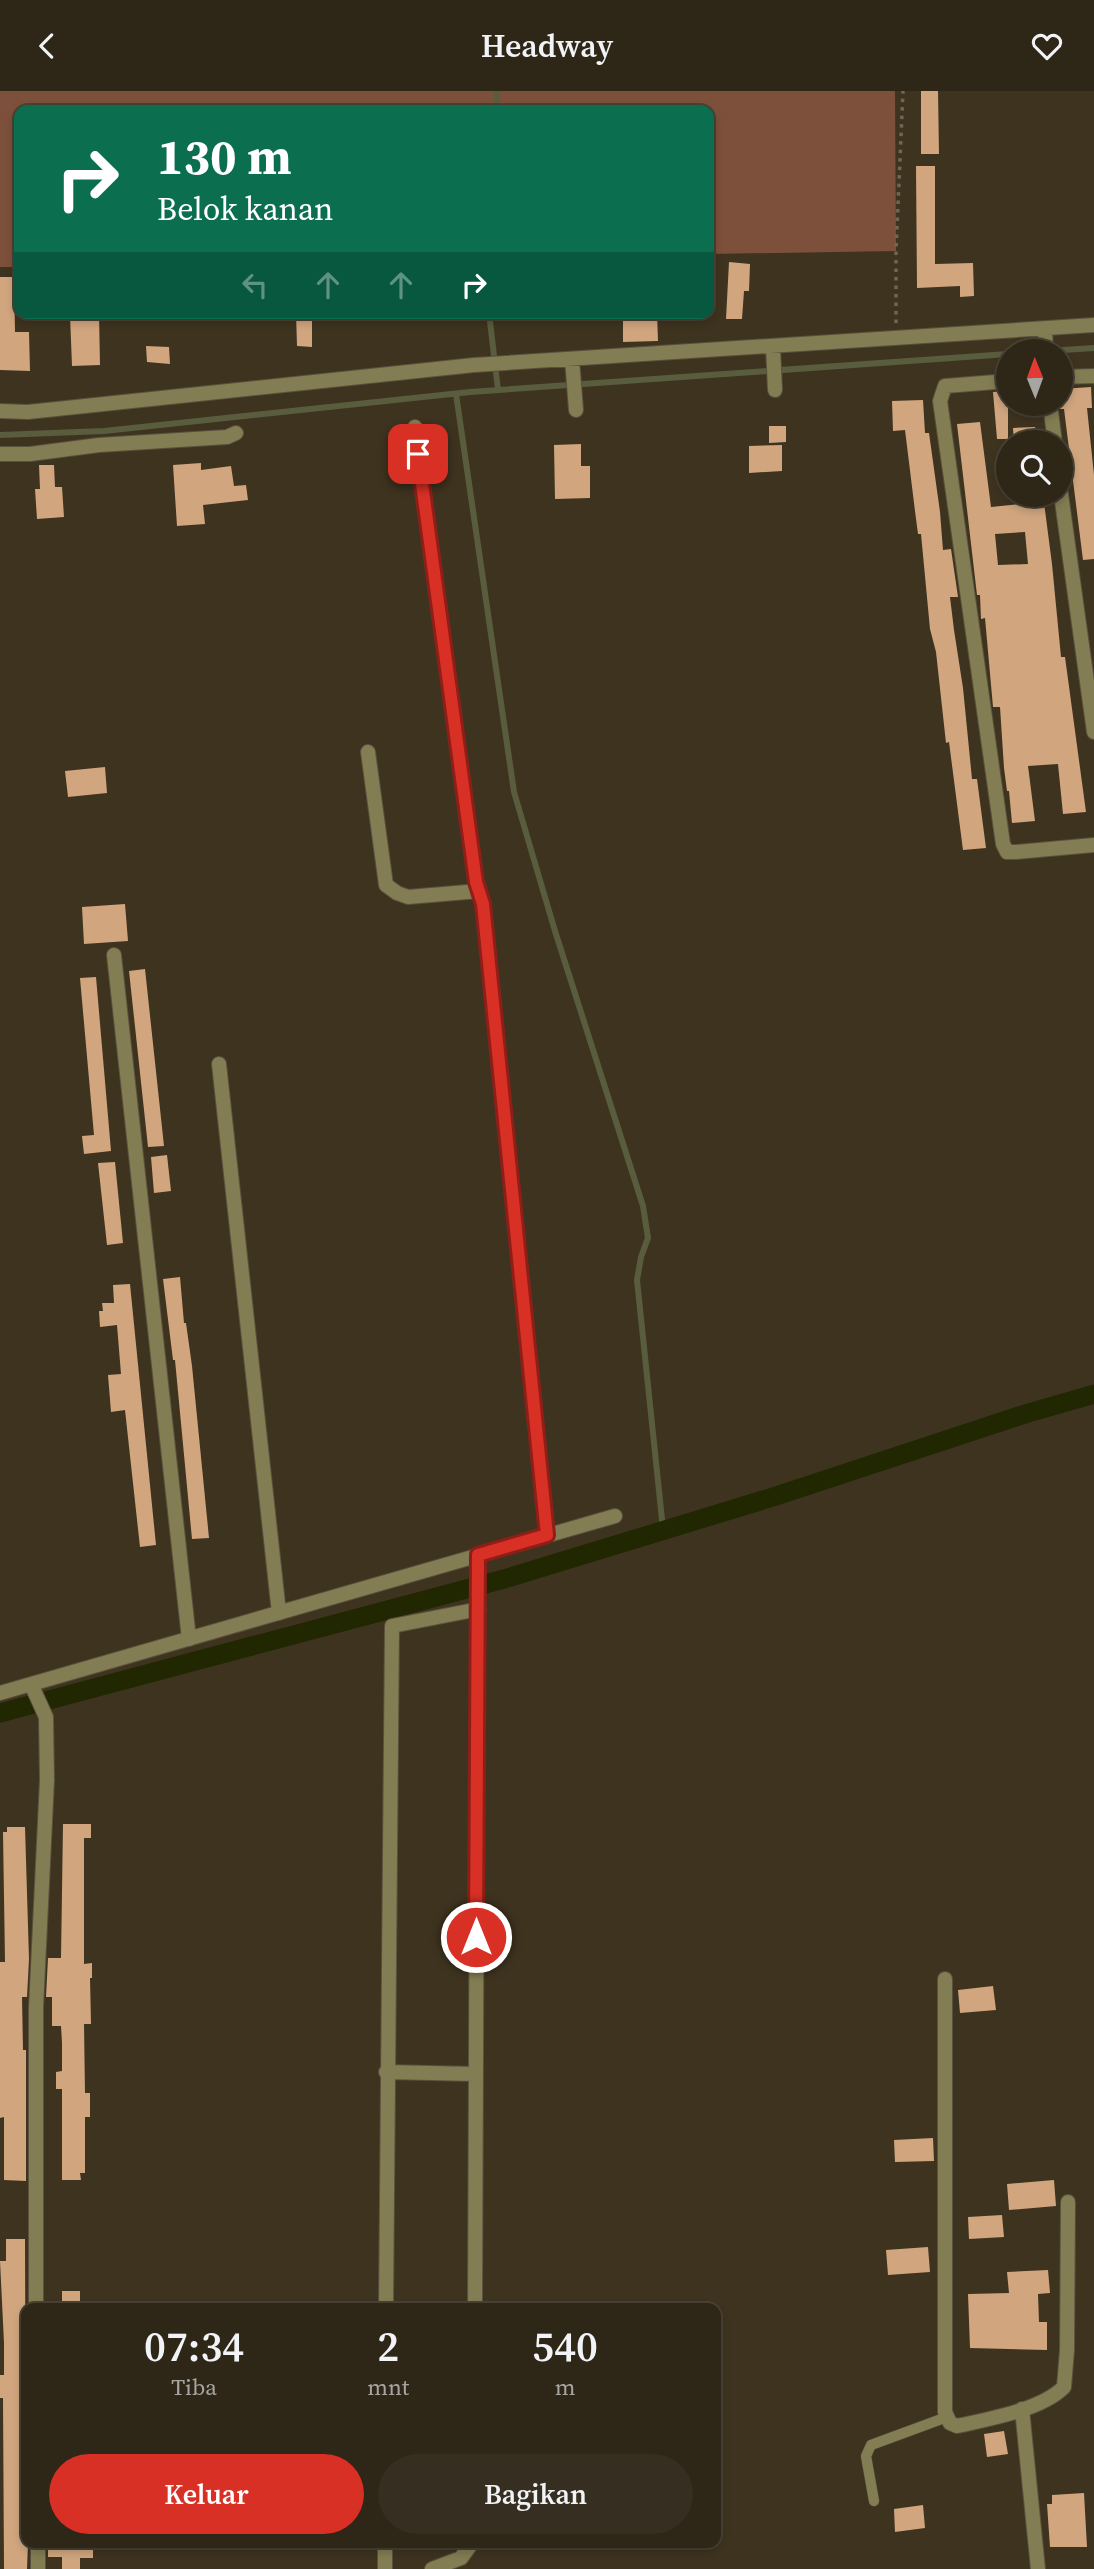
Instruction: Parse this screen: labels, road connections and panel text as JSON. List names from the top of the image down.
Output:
{
  "north": "top",
  "page": {
    "header": "Headway",
    "turn": ["130 m", "Belok kanan"],
    "eta": [
      "07:34",
      "Tiba",
      "2",
      "mnt",
      "540",
      "m"
    ],
    "buttons": ["Keluar", "Bagikan"]
  }
}
